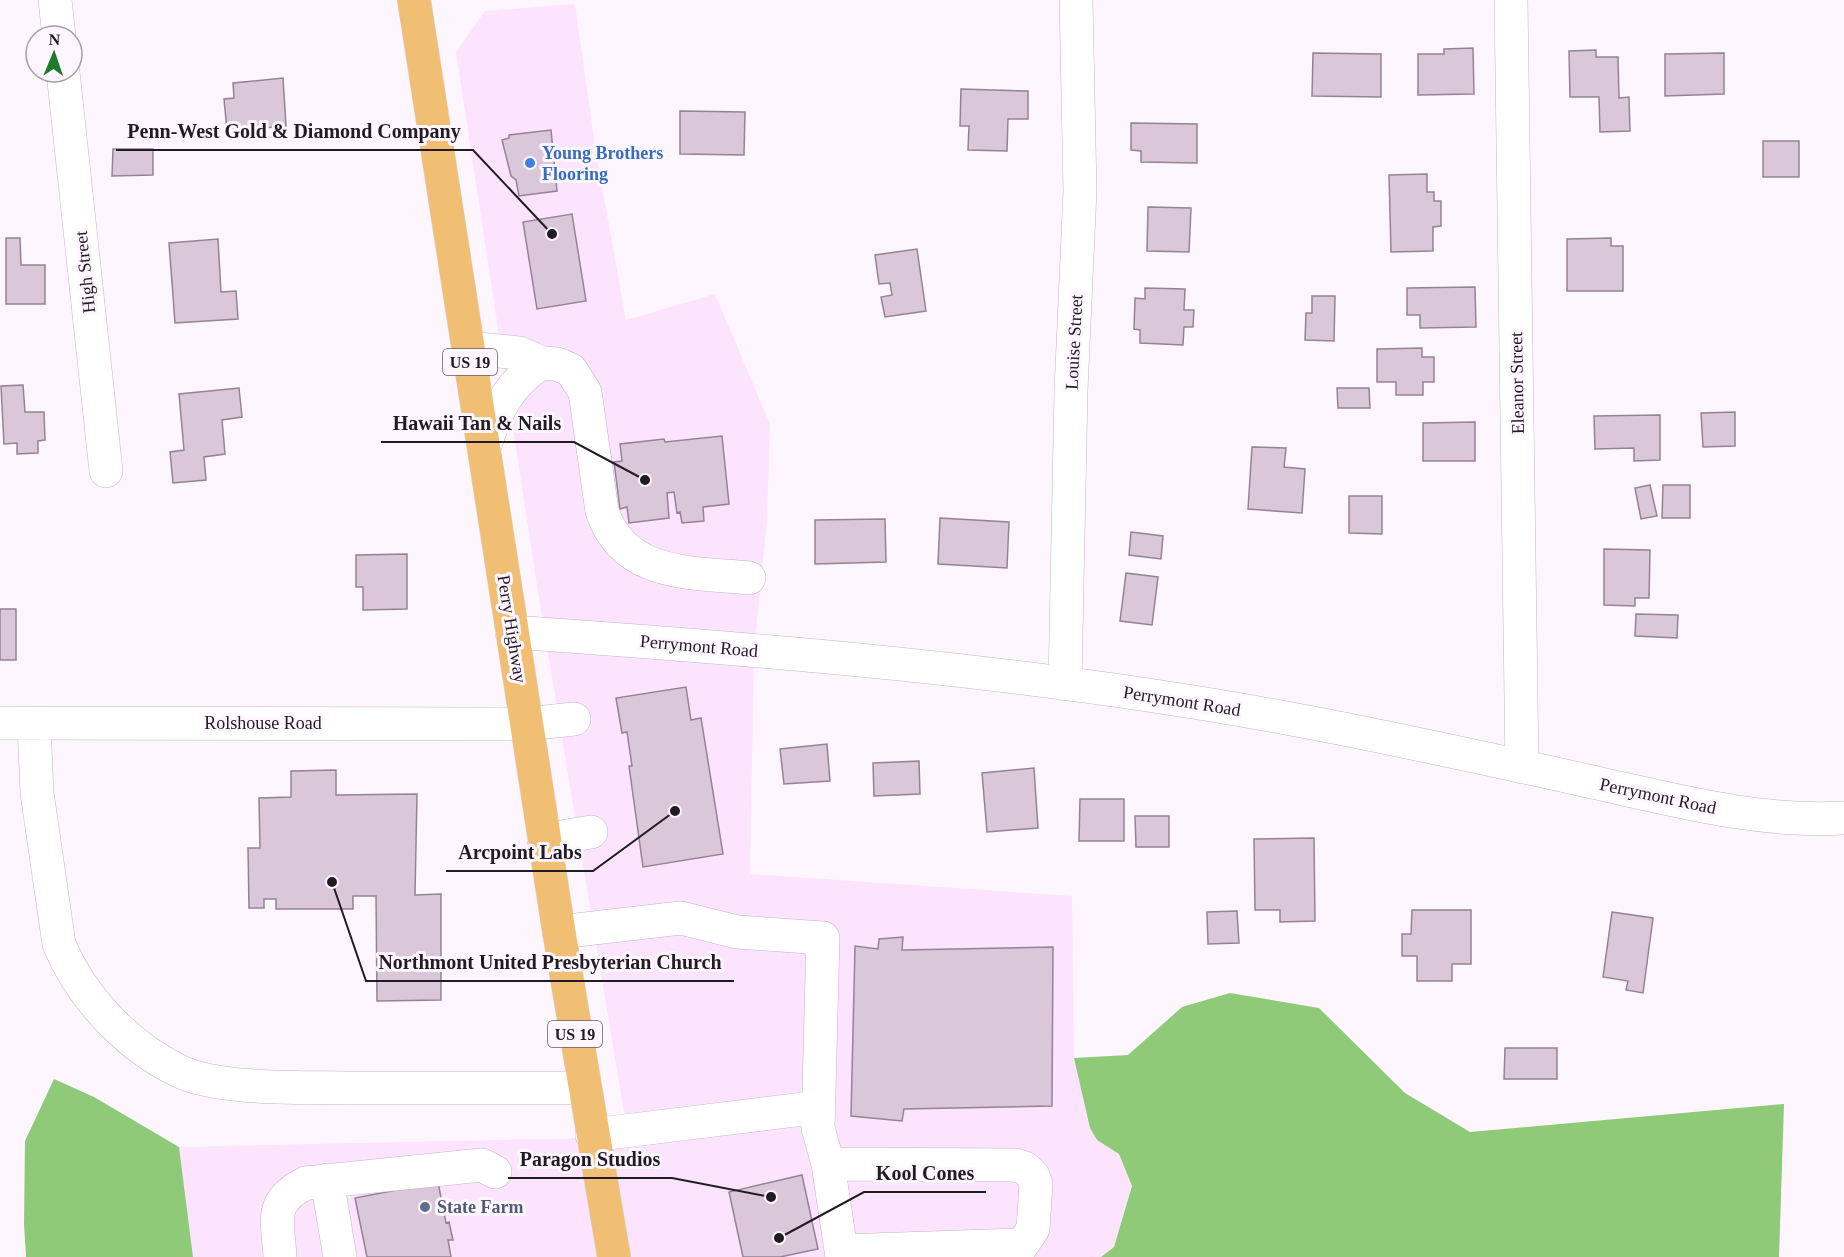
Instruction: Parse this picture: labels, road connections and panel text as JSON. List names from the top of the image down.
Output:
{
  "streets": {
    "main road": ["US 19", "Perry Highway"],
    "street": [
      "High Street",
      "Louise Street",
      "Eleanor Street",
      "Perrymont Road",
      "Rolshouse Road"
    ]
  },
  "crossings": [
    ["Louise Street", "Perrymont Road"],
    ["Eleanor Street", "Perrymont Road"],
    ["Perry Highway", "Perrymont Road"],
    ["Perry Highway", "Rolshouse Road"]
  ],
  "places": [
    "Young Brothers Flooring",
    "Penn-West Gold & Diamond Company",
    "Hawaii Tan & Nails",
    "Arcpoint Labs",
    "Northmont United Presbyterian Church",
    "Paragon Studios",
    "State Farm",
    "Kool Cones"
  ],
  "north": "top"
}
